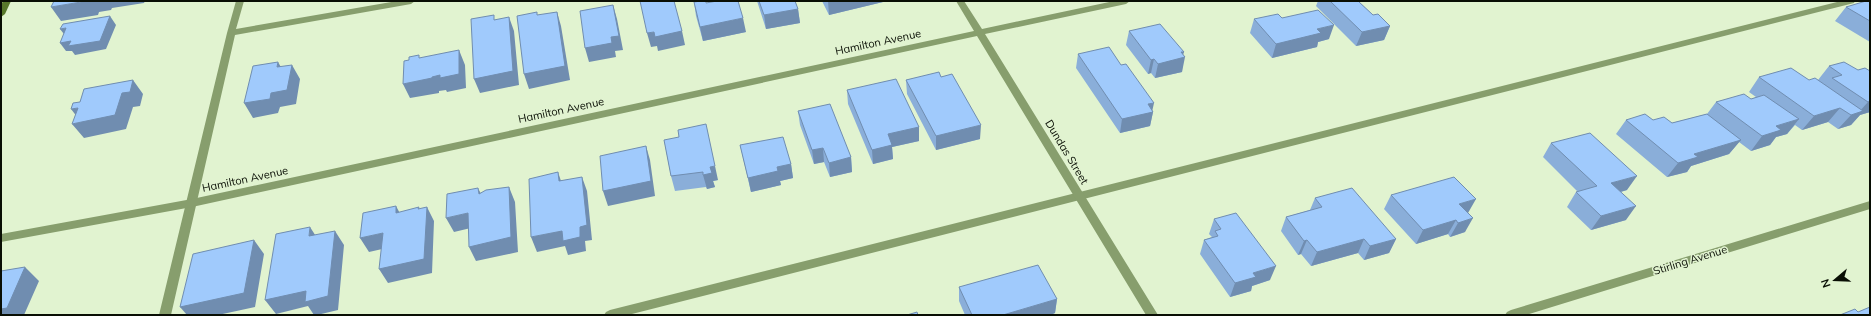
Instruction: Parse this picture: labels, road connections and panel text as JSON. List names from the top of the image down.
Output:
{
  "streets": {
    "street": ["Hamilton Avenue", "Dundas Street", "Stirling Avenue"]
  },
  "crossings": [
    ["Hamilton Avenue", "Dundas Street"]
  ],
  "north": "left"
}
